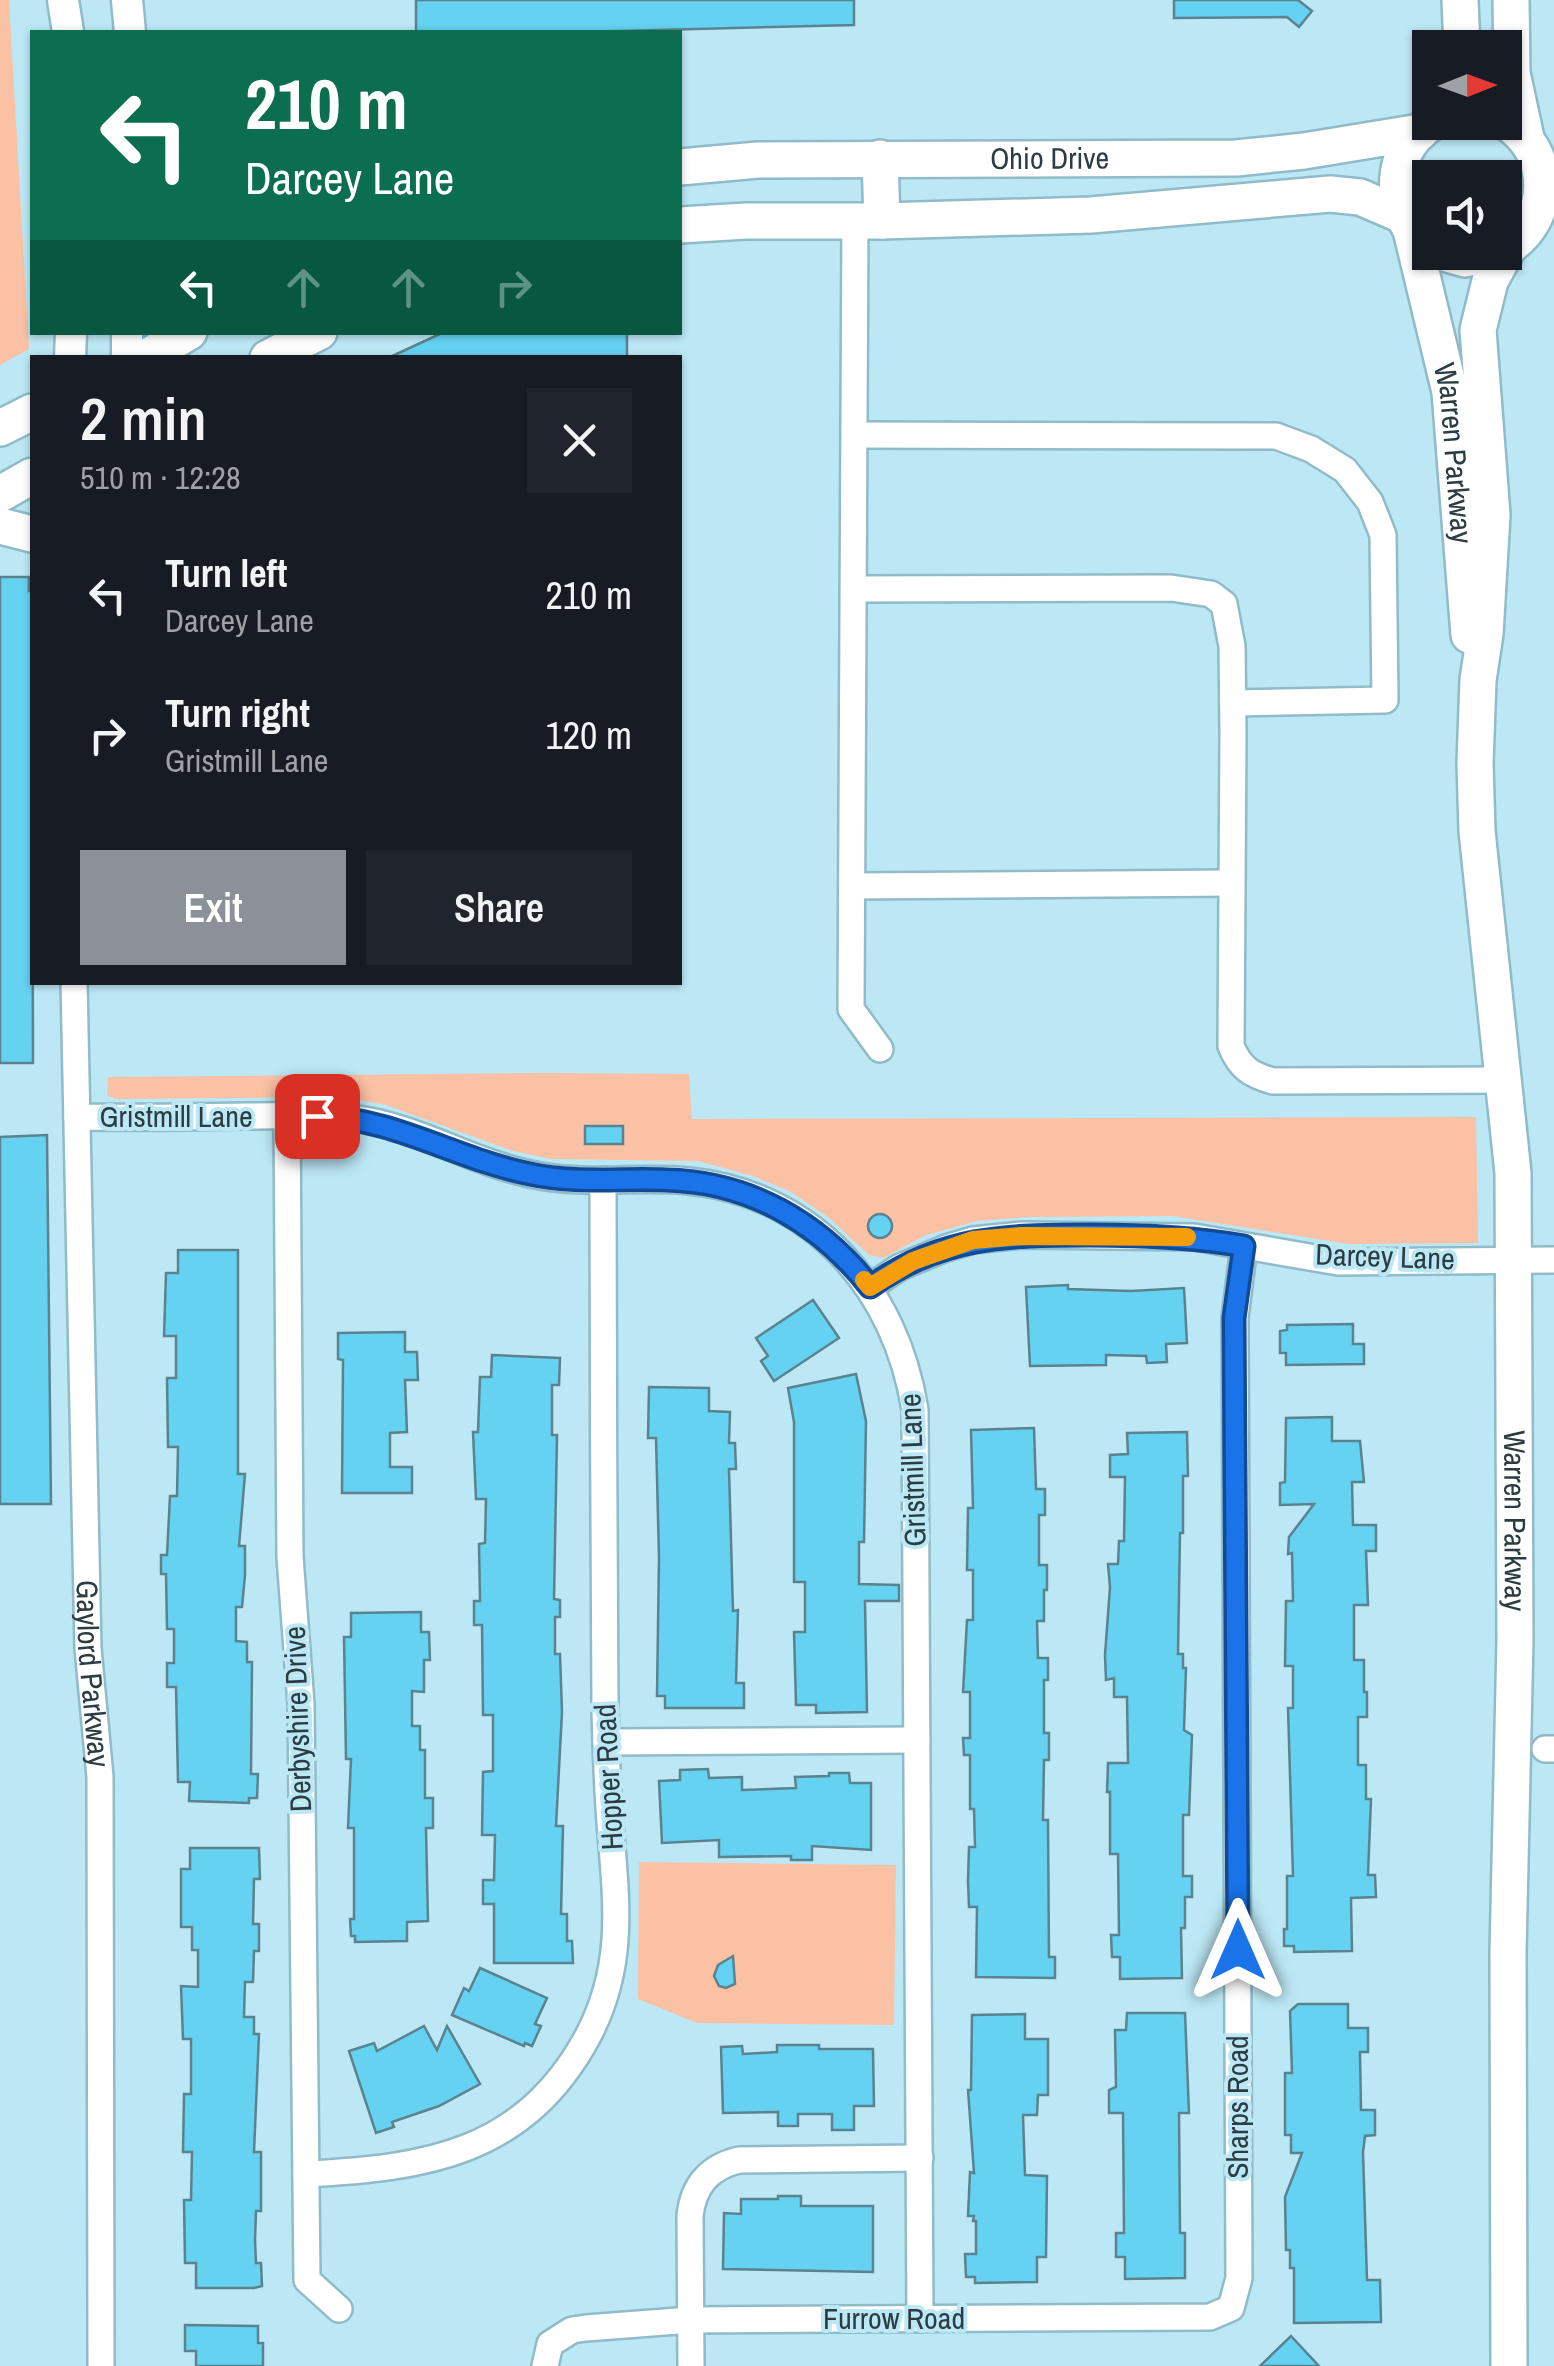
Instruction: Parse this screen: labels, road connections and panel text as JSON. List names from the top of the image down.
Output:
{
  "streets": {
    "main road": ["Ohio Drive", "Warren Parkway"],
    "street": [
      "Gristmill Lane",
      "Darcey Lane",
      "Gaylord Parkway",
      "Derbyshire Drive",
      "Hopper Road",
      "Sharps Road",
      "Furrow Road"
    ]
  },
  "crossings": [
    ["Warren Parkway", "Darcey Lane"],
    ["Gristmill Lane", "Darcey Lane"],
    ["Gristmill Lane", "Gaylord Parkway"],
    ["Gristmill Lane", "Derbyshire Drive"],
    ["Gristmill Lane", "Hopper Road"],
    ["Gristmill Lane", "Furrow Road"],
    ["Darcey Lane", "Sharps Road"],
    ["Derbyshire Drive", "Hopper Road"],
    ["Sharps Road", "Furrow Road"]
  ],
  "north": "right",
  "page": {
    "turn": ["210 m", "Darcey Lane"],
    "heading": ["2 min", "510 m · 12:28"],
    "list": [
      {
        "name": "Turn left",
        "note": "Darcey Lane",
        "value": "210 m"
      },
      {
        "name": "Turn right",
        "note": "Gristmill Lane",
        "value": "120 m"
      }
    ],
    "buttons": ["Exit", "Share"]
  }
}
